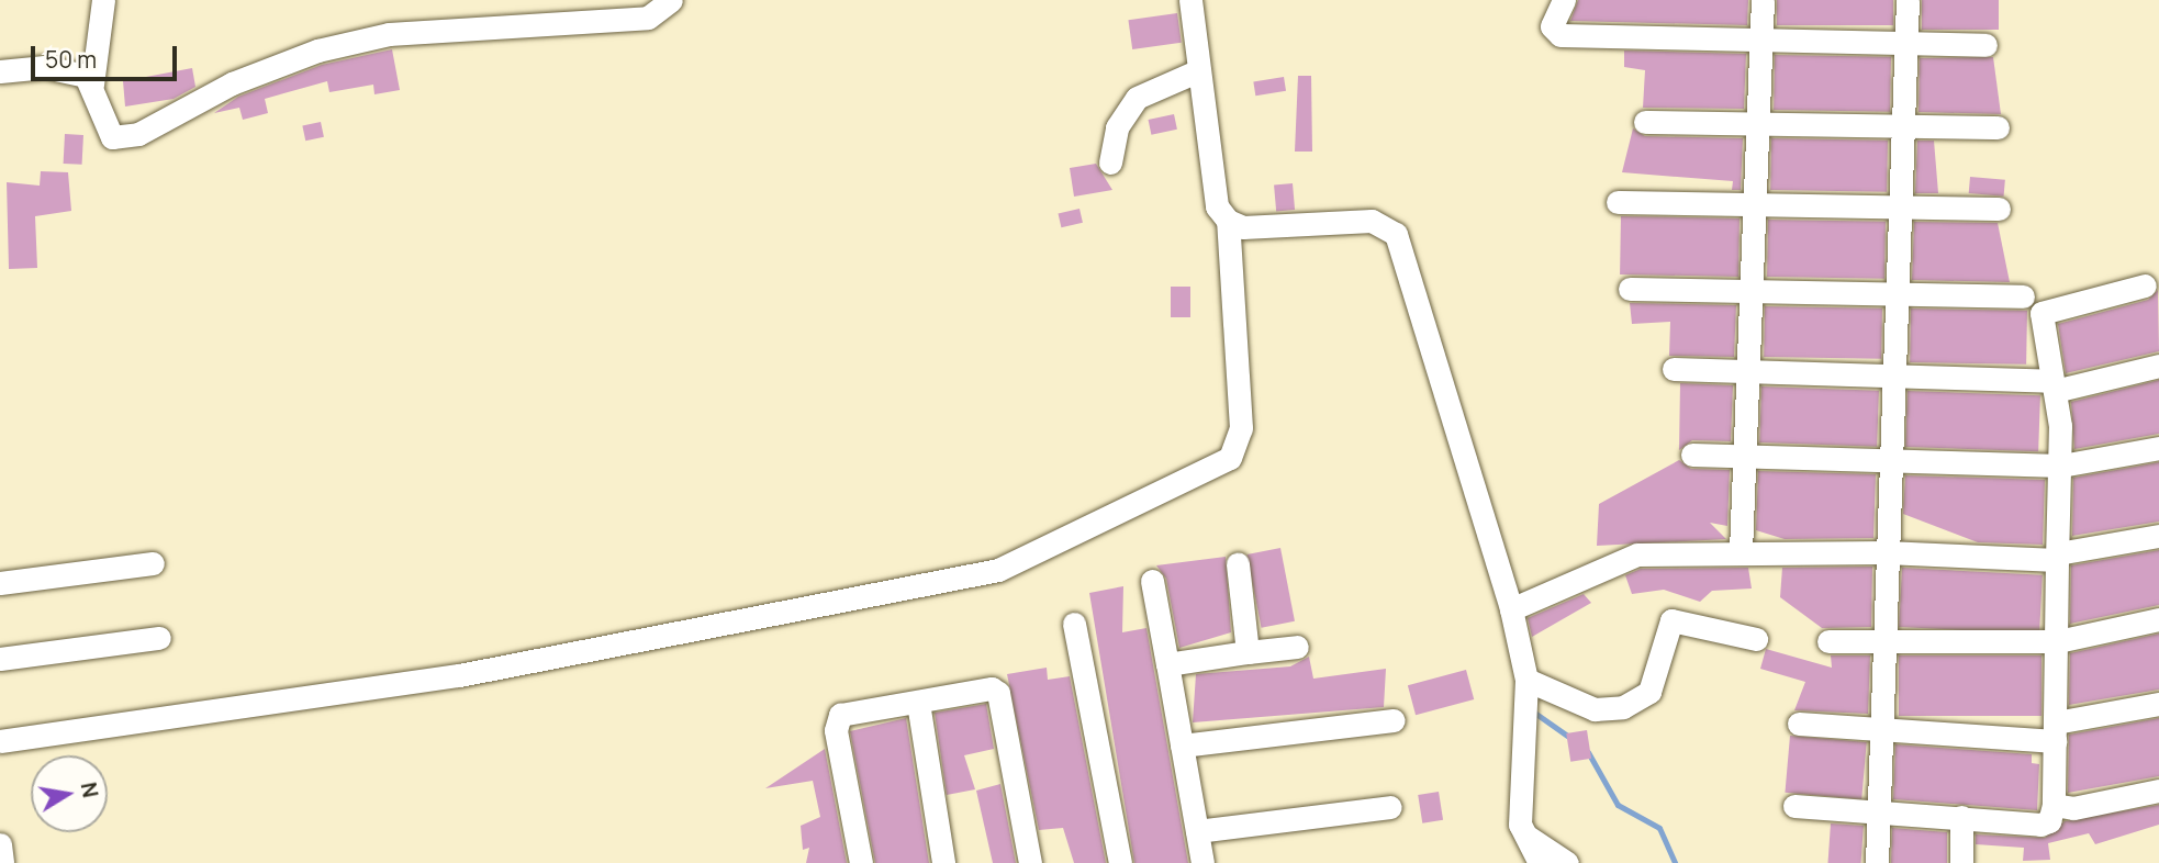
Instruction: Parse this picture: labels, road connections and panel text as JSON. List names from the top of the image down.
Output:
{
  "scale_bar": "50 m",
  "north": "right"
}
